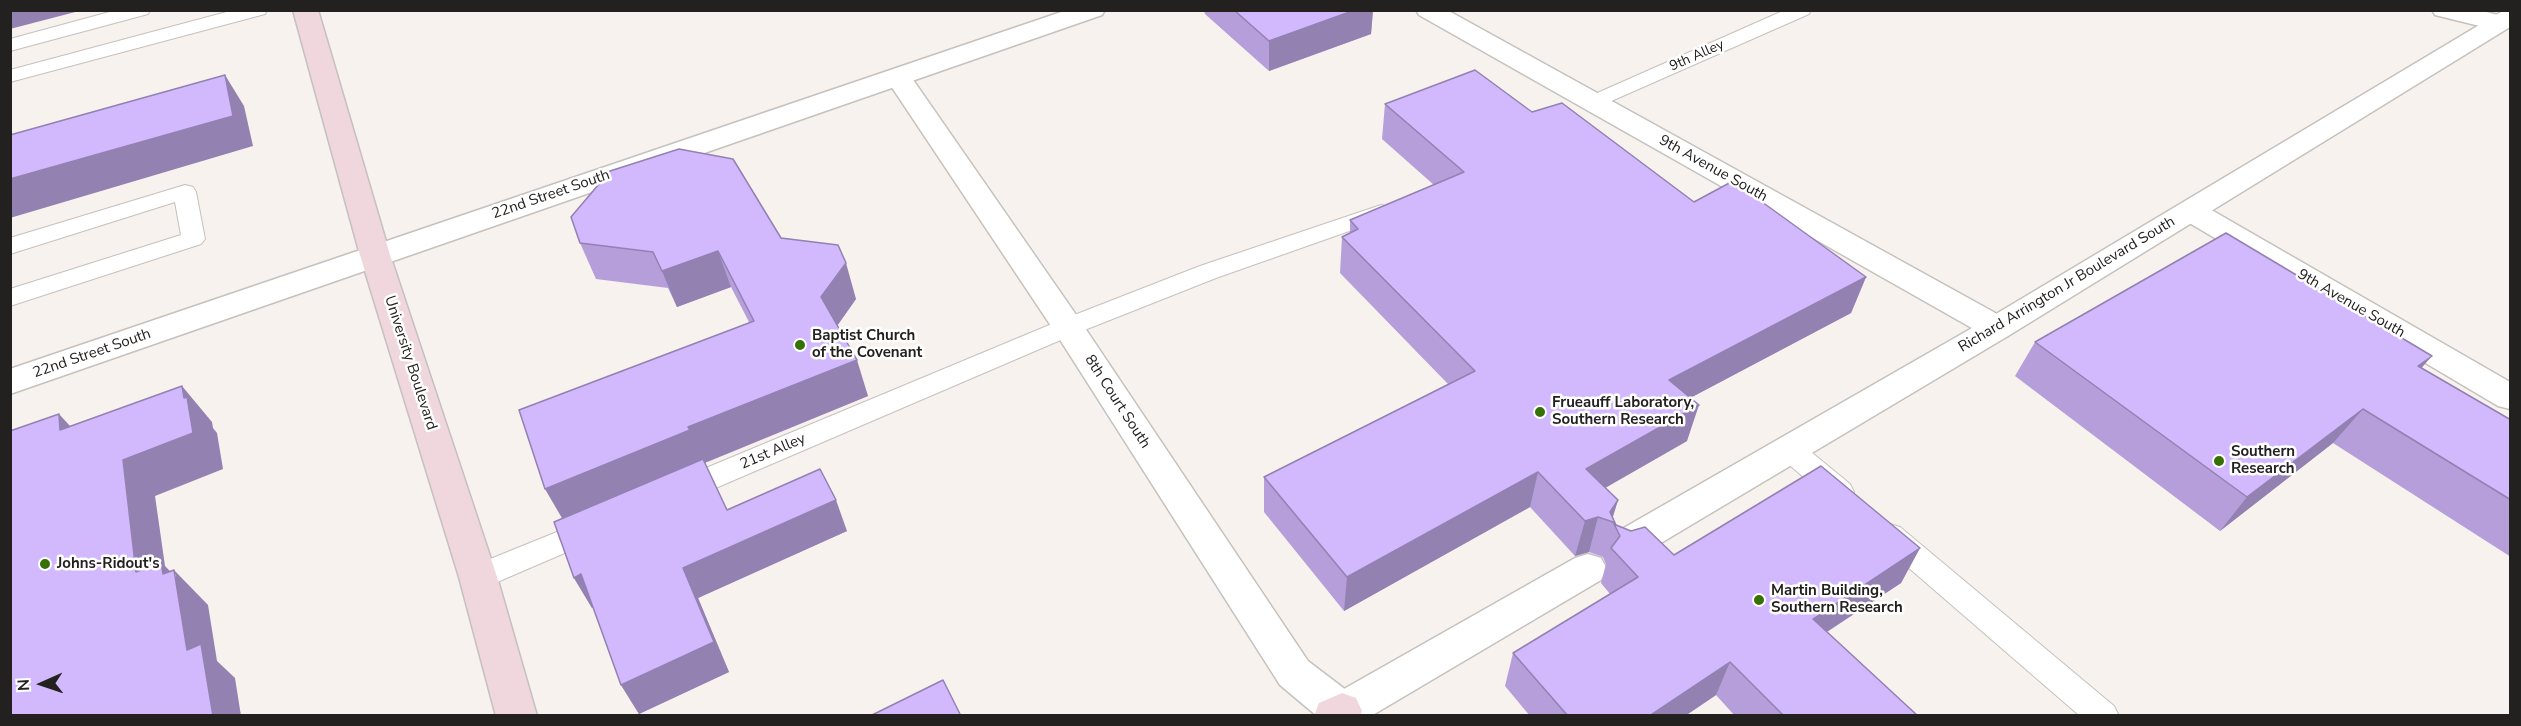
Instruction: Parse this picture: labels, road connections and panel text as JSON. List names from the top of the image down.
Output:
{
  "streets": {
    "main road": ["University Boulevard"],
    "street": [
      "9th Avenue South",
      "22nd Street South",
      "Richard Arrington Jr Boulevard South",
      "8th Court South"
    ],
    "lane": ["9th Alley", "21st Alley"]
  },
  "crossings": [
    ["9th Alley", "9th Avenue South"],
    ["9th Avenue South", "Richard Arrington Jr Boulevard South"],
    ["22nd Street South", "University Boulevard"],
    ["22nd Street South", "8th Court South"],
    ["8th Court South", "21st Alley"]
  ],
  "places": [
    "Baptist Church of the Covenant",
    "Frueauff Laboratory, Southern Research",
    "Southern Research",
    "Johns-Ridout's",
    "Martin Building, Southern Research"
  ],
  "north": "left"
}
